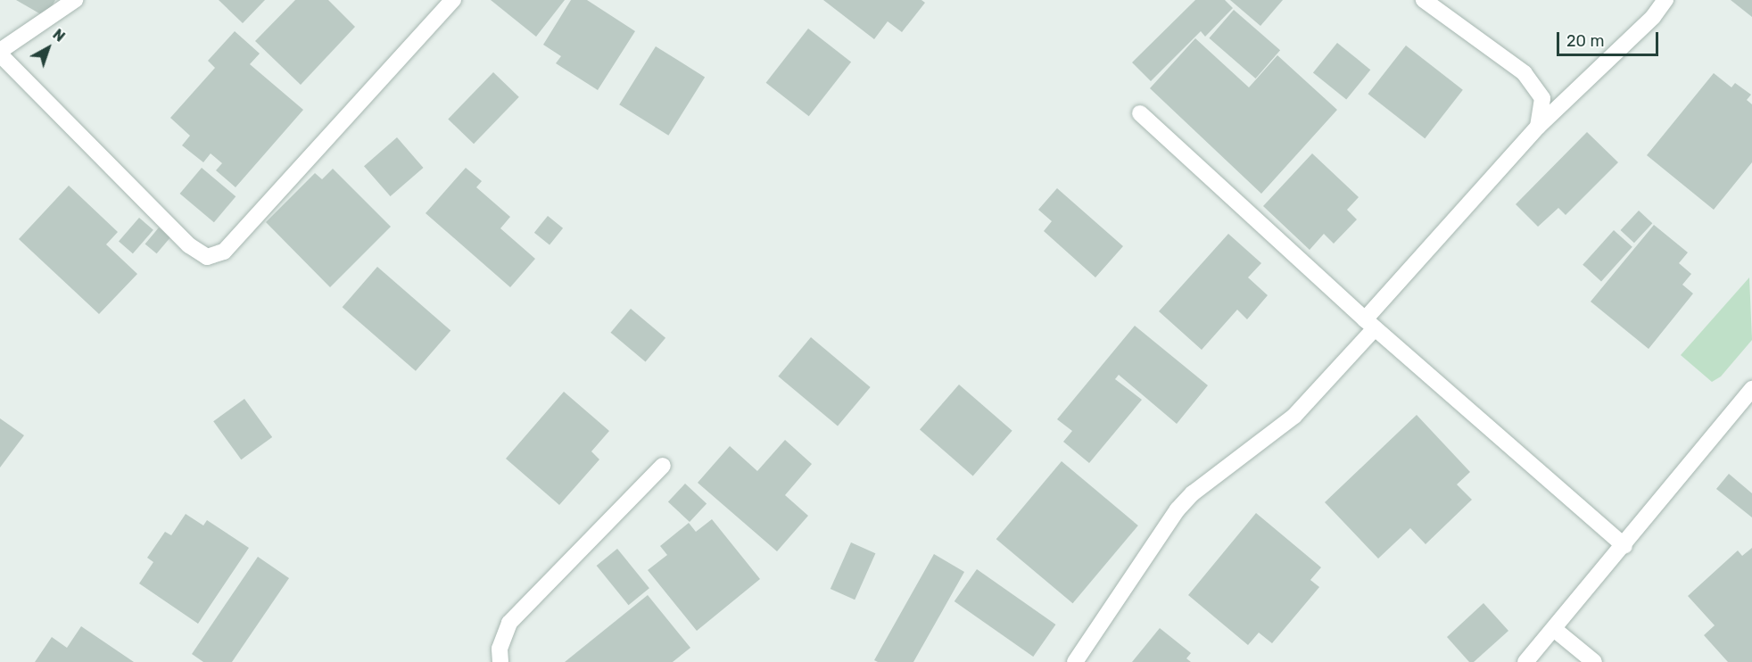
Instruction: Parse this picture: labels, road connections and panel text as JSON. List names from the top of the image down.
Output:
{
  "scale_bar": "20 m",
  "north": "top right"
}
